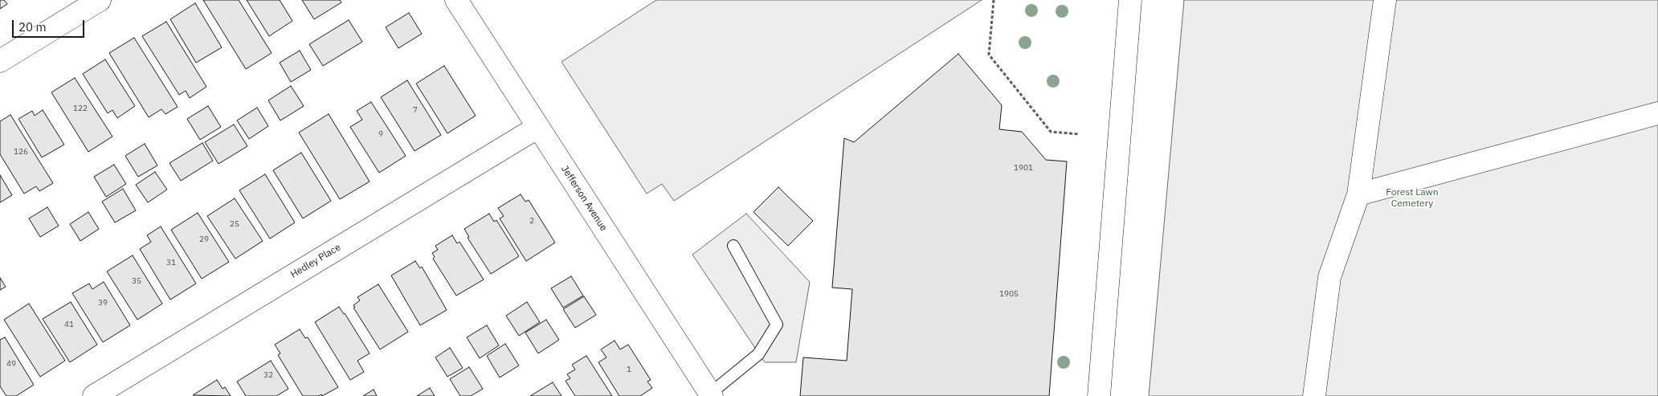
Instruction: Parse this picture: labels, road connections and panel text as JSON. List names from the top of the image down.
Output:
{
  "streets": {
    "street": ["Jefferson Avenue", "Hedley Place"]
  },
  "crossings": [
    ["Jefferson Avenue", "Hedley Place"]
  ],
  "parks": ["Forest Lawn Cemetery"],
  "house_numbers": [
    "122",
    "7",
    "9",
    "126",
    "1901",
    "2",
    "25",
    "29",
    "31",
    "35",
    "1905",
    "39",
    "41",
    "49",
    "1",
    "32"
  ],
  "scale_bar": "20 m"
}
